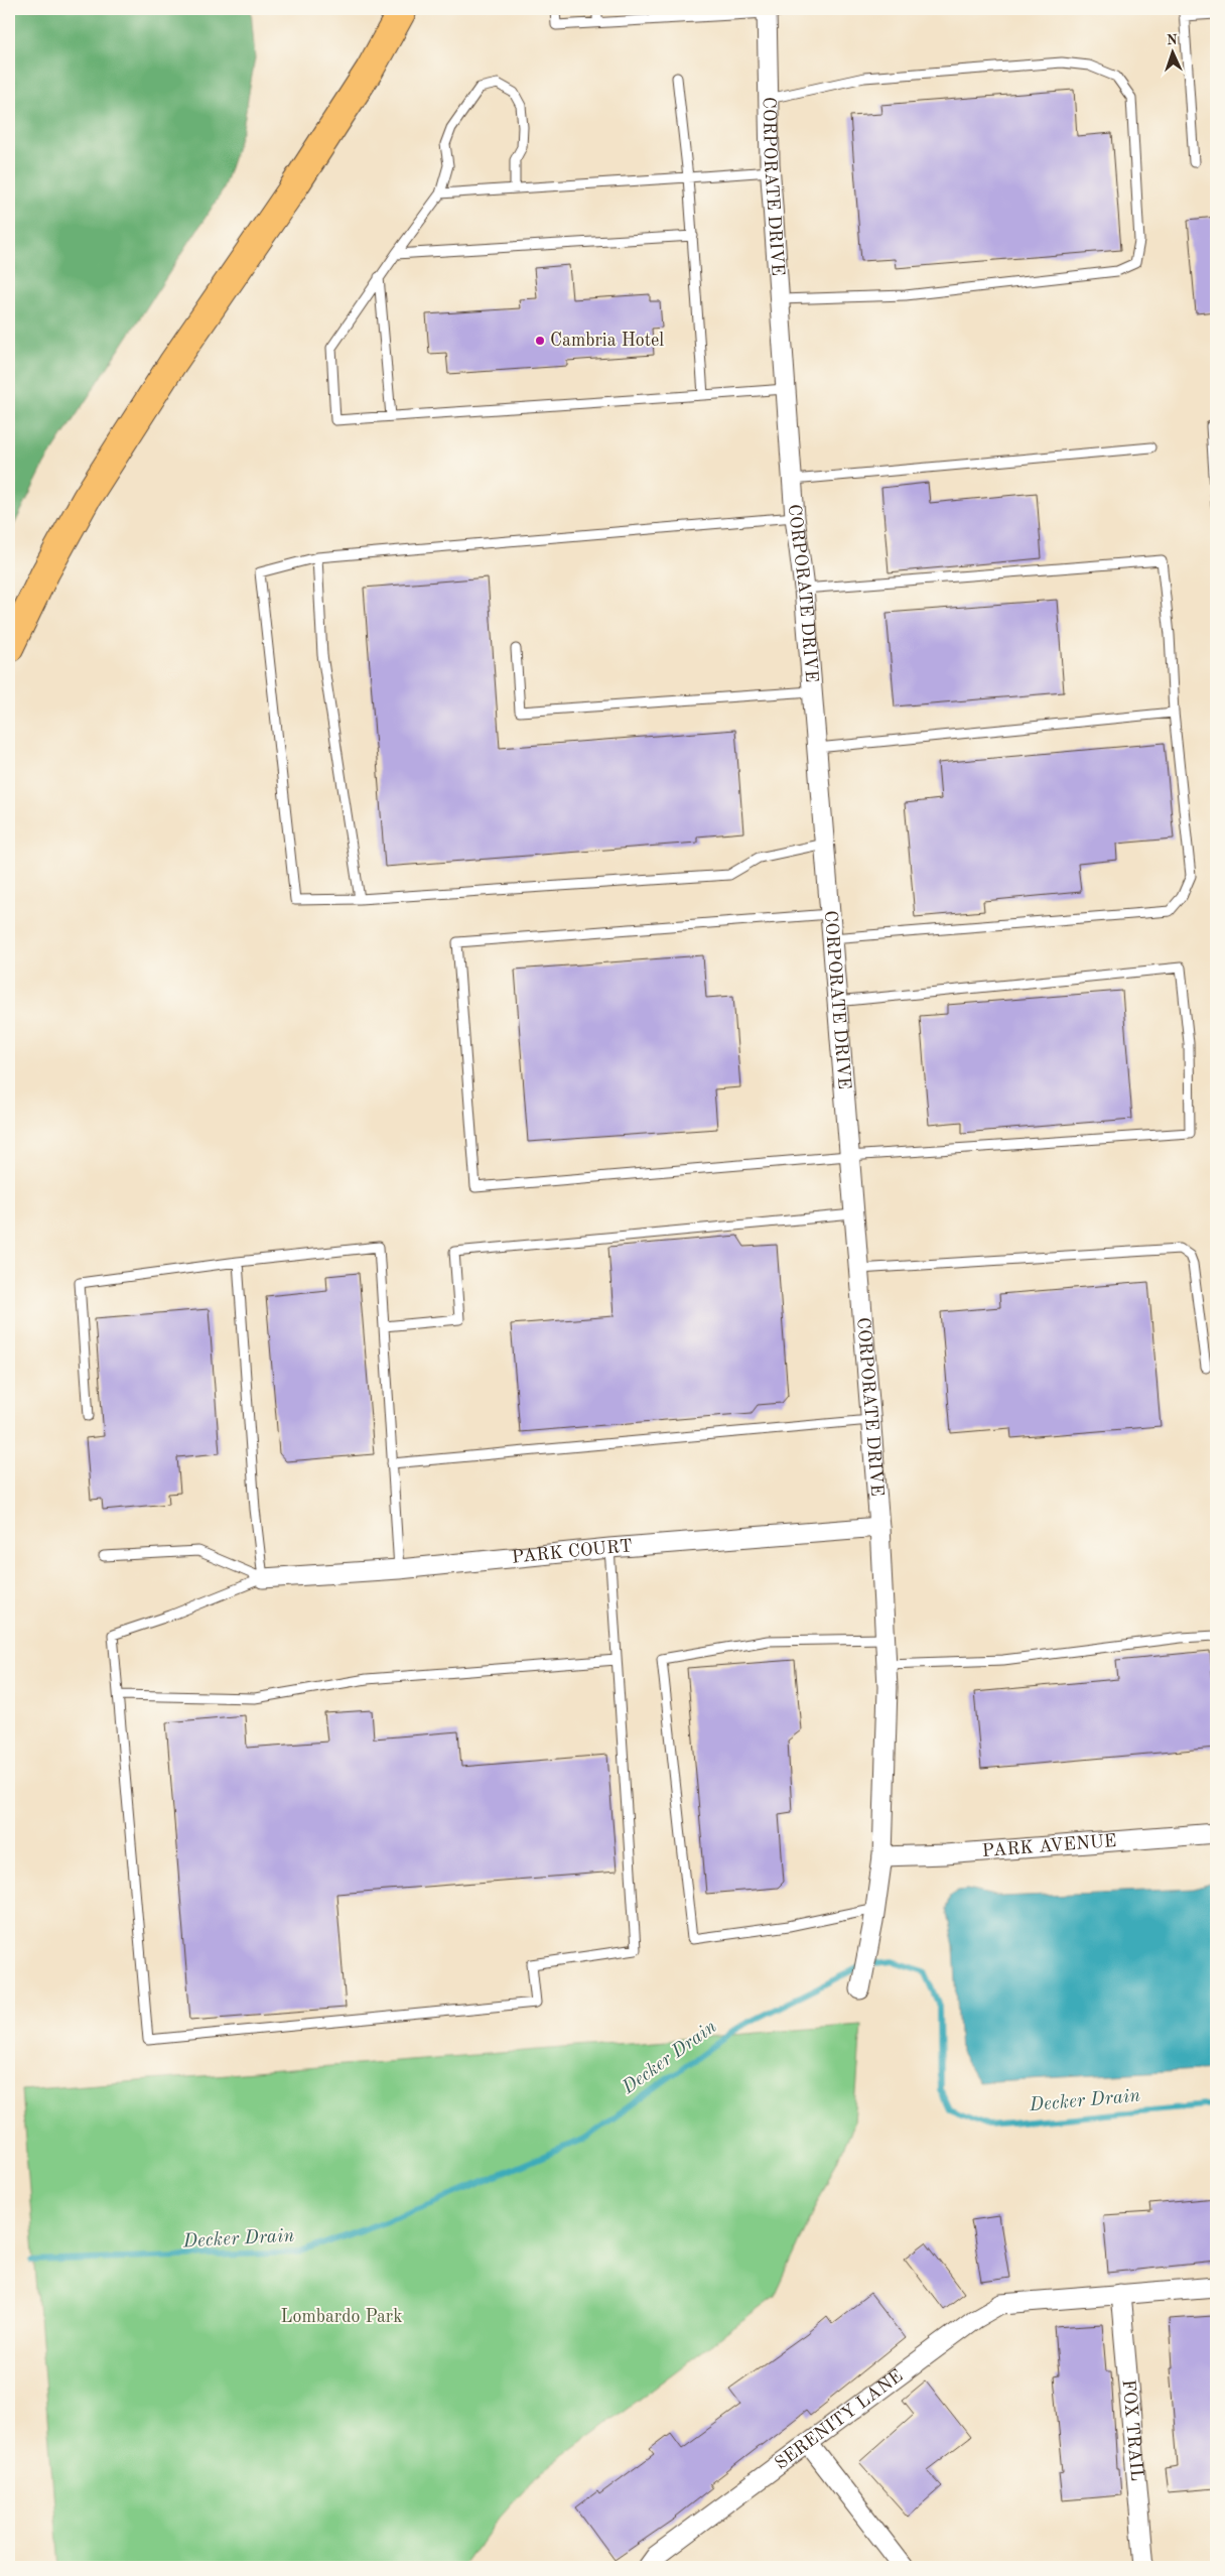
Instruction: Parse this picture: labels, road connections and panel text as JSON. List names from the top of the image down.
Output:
{
  "streets": {
    "street": [
      "CORPORATE DRIVE",
      "PARK COURT",
      "PARK AVENUE",
      "SERENITY LANE",
      "FOX TRAIL"
    ]
  },
  "crossings": [
    ["CORPORATE DRIVE", "PARK COURT"],
    ["CORPORATE DRIVE", "PARK AVENUE"],
    ["SERENITY LANE", "FOX TRAIL"]
  ],
  "water": ["Decker Drain"],
  "parks": ["Lombardo Park"],
  "places": ["Cambria Hotel"],
  "north": "top"
}
